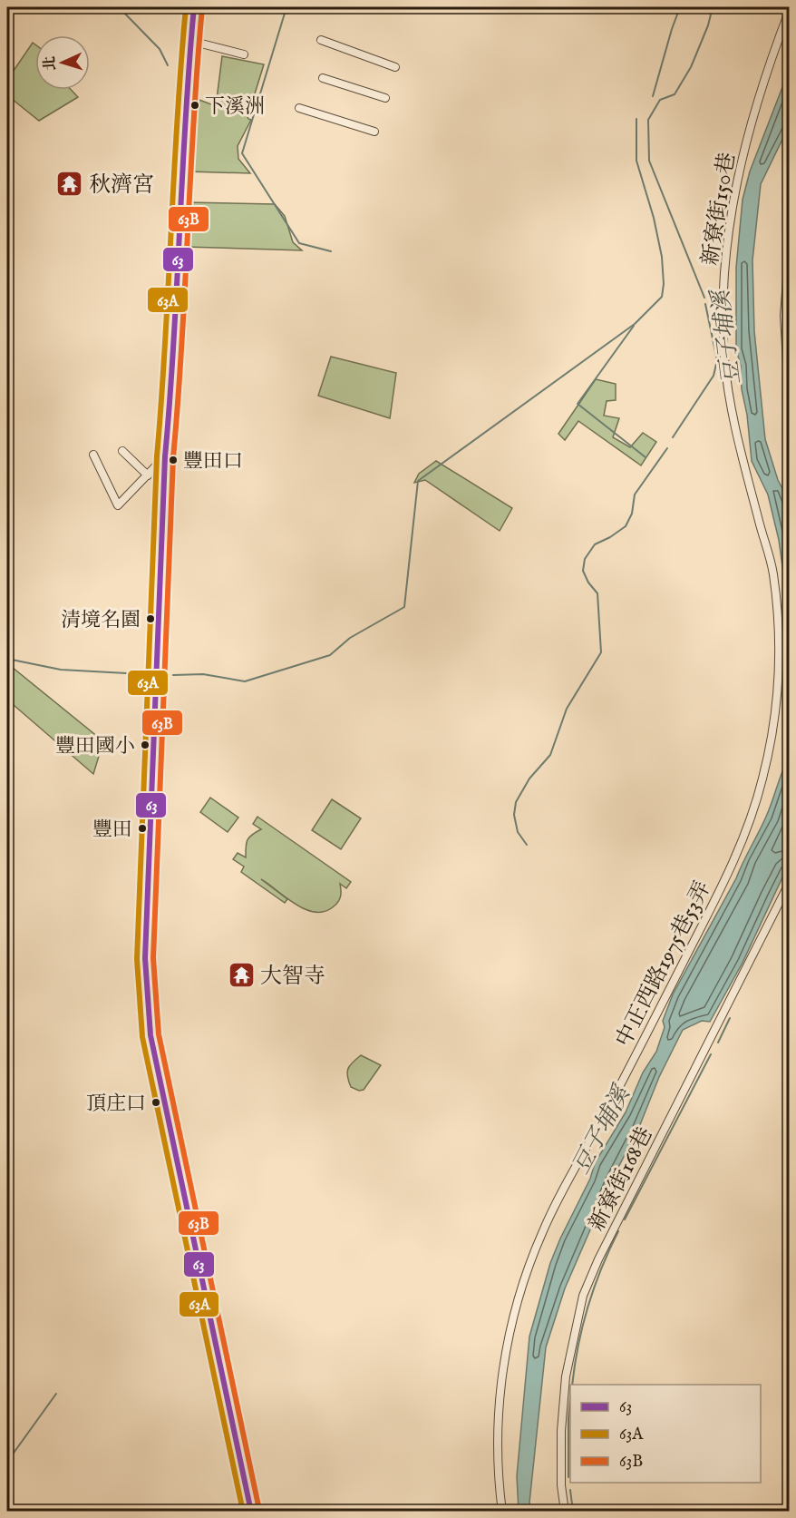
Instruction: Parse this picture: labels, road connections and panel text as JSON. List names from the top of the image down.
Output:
{
  "streets": {
    "street": ["新寮街150巷", "中正西路1975巷53弄", "新寮街168巷"]
  },
  "crossings": [
    ["新寮街150巷", "中正西路1975巷53弄"]
  ],
  "water": ["豆子埔溪"],
  "places": {
    "other": [
      "下溪洲",
      "豐田口",
      "清境名園",
      "豐田國小",
      "豐田",
      "頂庄口"
    ],
    "temple": ["秋濟宮", "大智寺"]
  },
  "lines": ["transit line 63", "transit line 63A", "transit line 63B"],
  "legend": ["63", "63A", "63B"],
  "north": "left"
}
